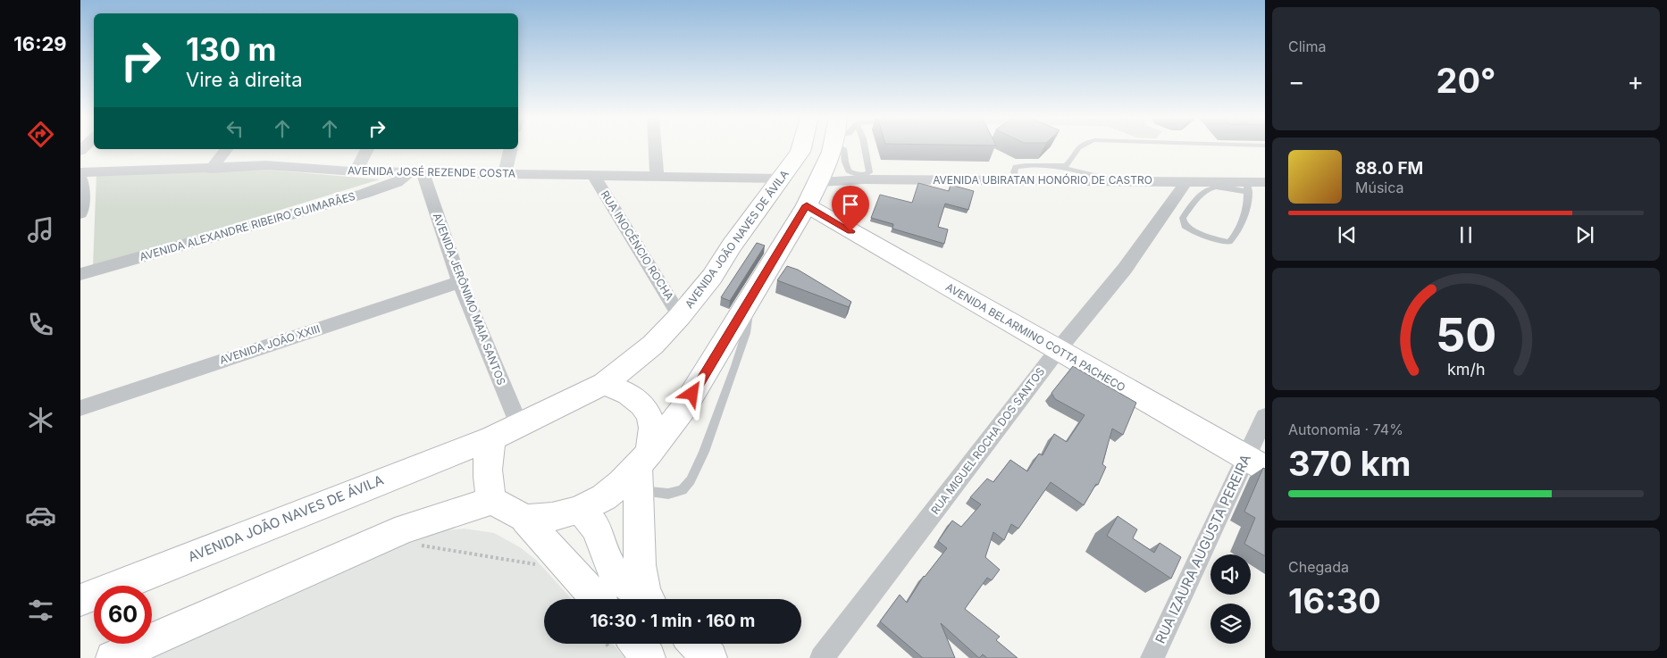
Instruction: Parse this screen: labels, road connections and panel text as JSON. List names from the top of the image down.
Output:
{
  "streets": {
    "main road": ["AVENIDA JOÃO NAVES DE ÁVILA", "AVENIDA BELARMINO COTTA PACHECO"],
    "street": [
      "AVENIDA JOSÉ REZENDE COSTA",
      "AVENIDA UBIRATAN HONÓRIO DE CASTRO",
      "AVENIDA ALEXANDRE RIBEIRO GUIMARÃES",
      "RUA INOCÊNCIO ROCHA",
      "AVENIDA JERÔNIMO MAIA SANTOS",
      "AVENIDA JOÃO XXIII",
      "RUA MIGUEL ROCHA DOS SANTOS",
      "RUA IZAURA AUGUSTA PEREIRA"
    ]
  },
  "crossings": [
    ["AVENIDA JOSÉ REZENDE COSTA", "AVENIDA ALEXANDRE RIBEIRO GUIMARÃES"],
    ["AVENIDA JOSÉ REZENDE COSTA", "AVENIDA JOÃO NAVES DE ÁVILA"],
    ["AVENIDA JOSÉ REZENDE COSTA", "RUA INOCÊNCIO ROCHA"],
    ["AVENIDA JOSÉ REZENDE COSTA", "AVENIDA JERÔNIMO MAIA SANTOS"],
    ["AVENIDA JOSÉ REZENDE COSTA", "AVENIDA BELARMINO COTTA PACHECO"],
    ["AVENIDA UBIRATAN HONÓRIO DE CASTRO", "RUA MIGUEL ROCHA DOS SANTOS"],
    ["AVENIDA ALEXANDRE RIBEIRO GUIMARÃES", "AVENIDA JERÔNIMO MAIA SANTOS"],
    ["AVENIDA JOÃO NAVES DE ÁVILA", "RUA INOCÊNCIO ROCHA"],
    ["AVENIDA JOÃO NAVES DE ÁVILA", "AVENIDA JERÔNIMO MAIA SANTOS"],
    ["AVENIDA JOÃO NAVES DE ÁVILA", "AVENIDA BELARMINO COTTA PACHECO"],
    ["AVENIDA JERÔNIMO MAIA SANTOS", "AVENIDA JOÃO XXIII"],
    ["AVENIDA BELARMINO COTTA PACHECO", "RUA MIGUEL ROCHA DOS SANTOS"],
    ["AVENIDA BELARMINO COTTA PACHECO", "RUA IZAURA AUGUSTA PEREIRA"]
  ],
  "page": {
    "tabs": "16:29",
    "tile": [
      "Clima",
      ["Autonomia · 74%", "370 km"],
      ["Chegada", "16:30"]
    ],
    "turn": ["130 m", "Vire à direita"],
    "heat": ["−", "20°", "+"],
    "song": ["88.0 FM", "Música"],
    "limit": "60",
    "trip": "16:30 · 1 min · 160 m",
    "gauge": ["50", "km/h"]
  }
}
